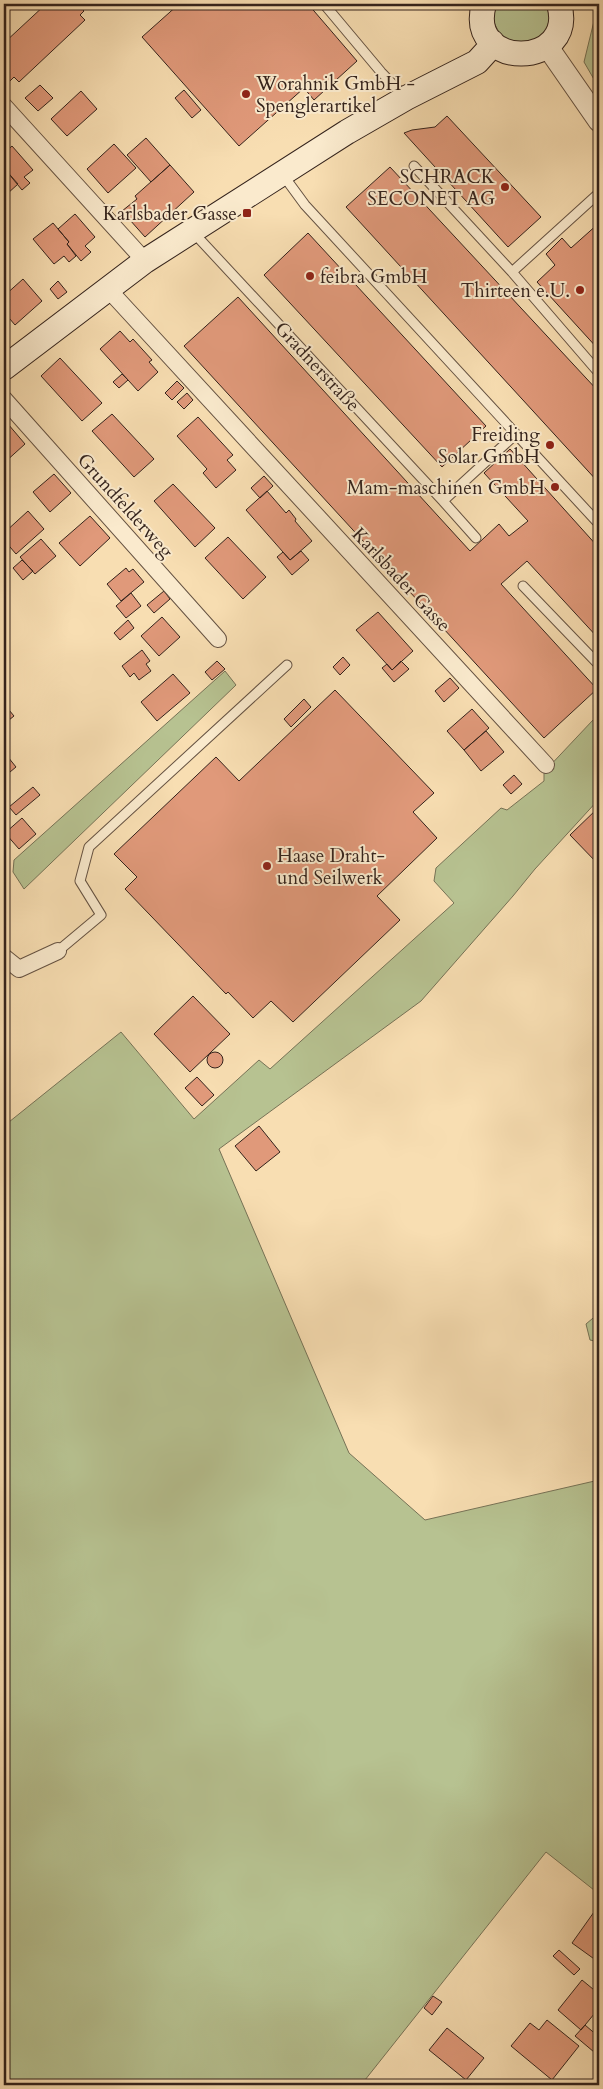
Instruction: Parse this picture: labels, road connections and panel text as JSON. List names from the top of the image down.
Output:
{
  "streets": {
    "street": ["Grundfelderweg", "Karlsbader Gasse"],
    "lane": ["Gradnerstraße"]
  },
  "places": {
    "other": [
      "Worahnik GmbH - Spenglerartikel",
      "SCHRACK SECONET AG",
      "feibra GmbH",
      "Thirteen e.U.",
      "Freiding Solar GmbH",
      "Mam-maschinen GmbH",
      "Haase Draht- und Seilwerk"
    ],
    "transit": ["Karlsbader Gasse"]
  }
}
